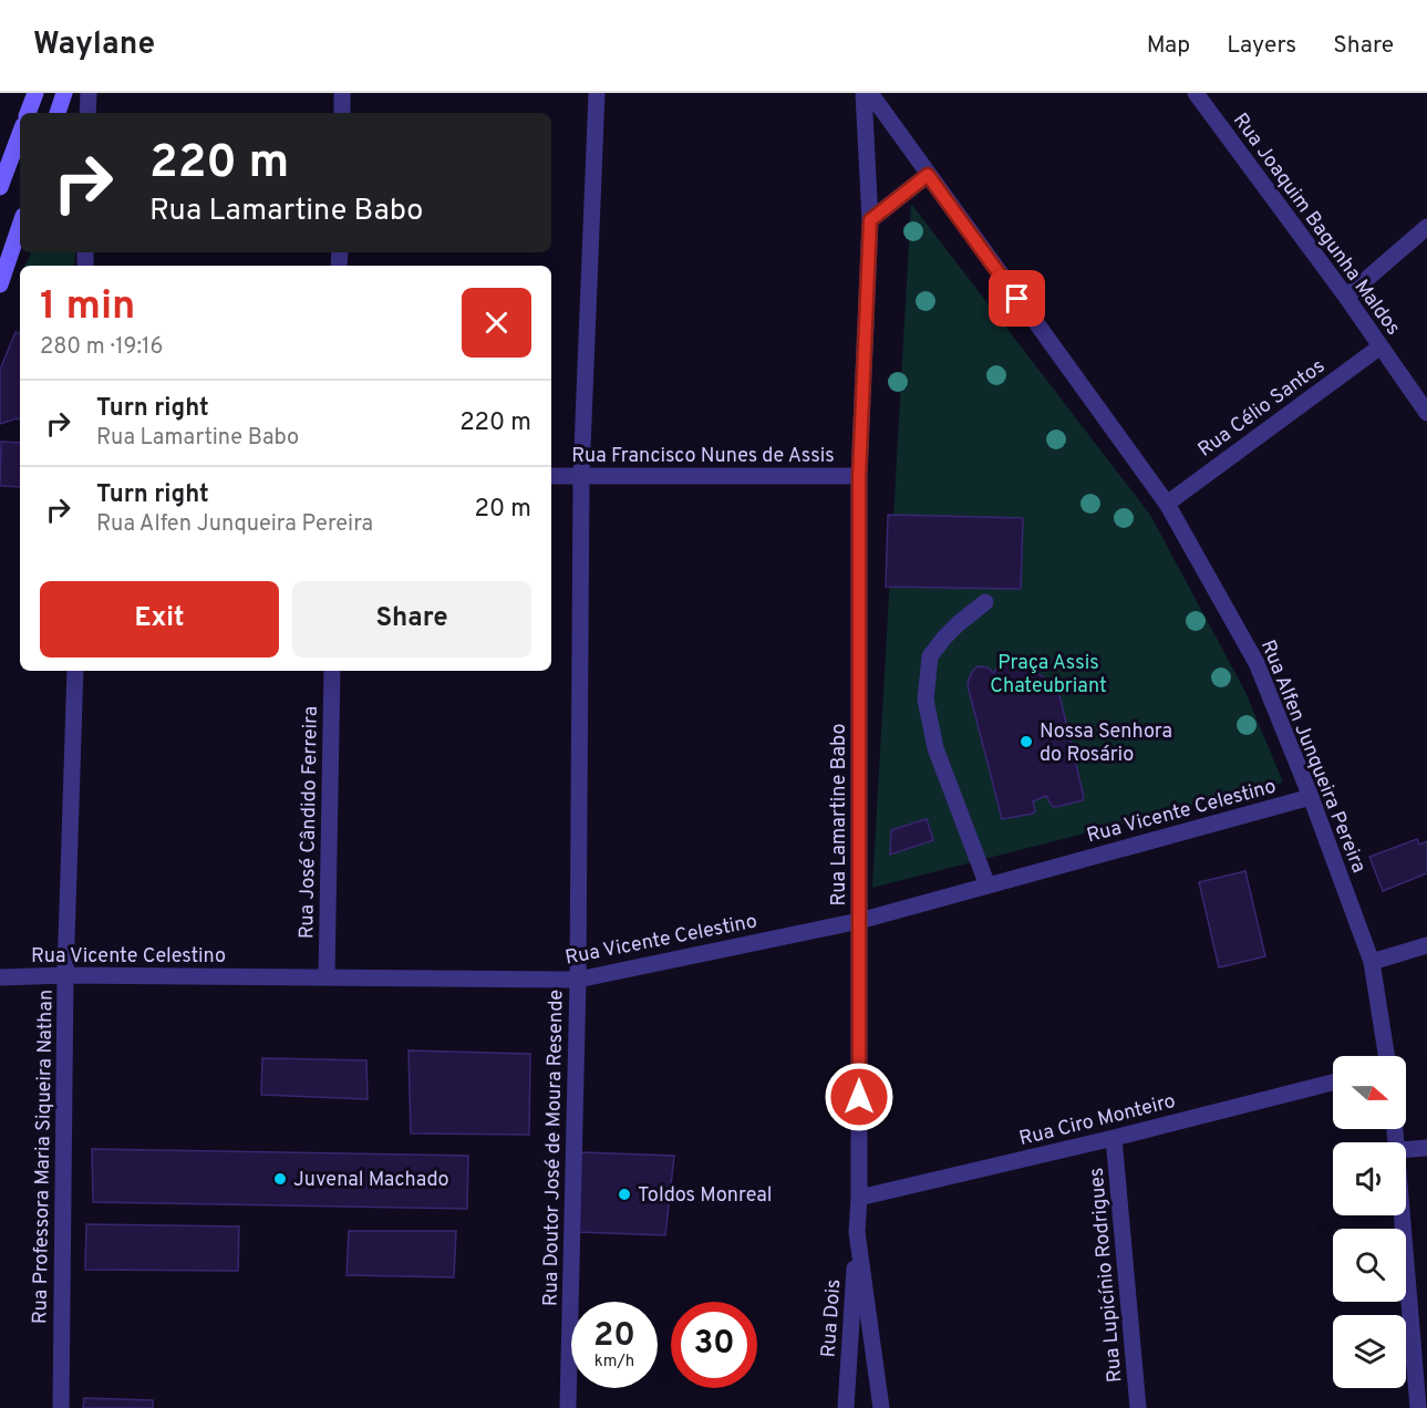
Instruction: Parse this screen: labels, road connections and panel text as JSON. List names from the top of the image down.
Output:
{
  "streets": {
    "street": [
      "Rua Joaquim Bagunha Maldos",
      "Rua Célio Santos",
      "Rua Francisco Nunes de Assis",
      "Rua Alfen Junqueira Pereira",
      "Rua Vicente Celestino",
      "Rua Lamartine Babo",
      "Rua José Cândido Ferreira",
      "Rua Ciro Monteiro",
      "Rua Doutor José de Moura Resende",
      "Rua Professora Maria Siqueira Nathan",
      "Rua Lupicínio Rodrigues",
      "Rua Dois"
    ]
  },
  "crossings": [
    ["Rua Joaquim Bagunha Maldos", "Rua Célio Santos"],
    ["Rua Célio Santos", "Rua Alfen Junqueira Pereira"],
    ["Rua Francisco Nunes de Assis", "Rua Lamartine Babo"],
    ["Rua Francisco Nunes de Assis", "Rua Doutor José de Moura Resende"],
    ["Rua Alfen Junqueira Pereira", "Rua Vicente Celestino"],
    ["Rua Vicente Celestino", "Rua Lamartine Babo"],
    ["Rua Vicente Celestino", "Rua José Cândido Ferreira"],
    ["Rua Vicente Celestino", "Rua Doutor José de Moura Resende"],
    ["Rua Vicente Celestino", "Rua Professora Maria Siqueira Nathan"],
    ["Rua Lamartine Babo", "Rua Ciro Monteiro"],
    ["Rua Lamartine Babo", "Rua Dois"],
    ["Rua Ciro Monteiro", "Rua Lupicínio Rodrigues"]
  ],
  "parks": ["Praça Assis Chateubriant"],
  "places": ["Nossa Senhora do Rosário", "Juvenal Machado", "Toldos Monreal"],
  "north": "right",
  "page": {
    "header": "Waylane",
    "nav": ["Map", "Layers", "Share"],
    "turn": ["220 m", "Rua Lamartine Babo"],
    "heading": ["1 min", "280 m · 19:16"],
    "list": [
      {
        "name": "Turn right",
        "note": "Rua Lamartine Babo",
        "value": "220 m"
      },
      {
        "name": "Turn right",
        "note": "Rua Alfen Junqueira Pereira",
        "value": "20 m"
      }
    ],
    "buttons": ["Exit", "Share"],
    "speed": "20 km/h",
    "limit": "30"
  }
}
